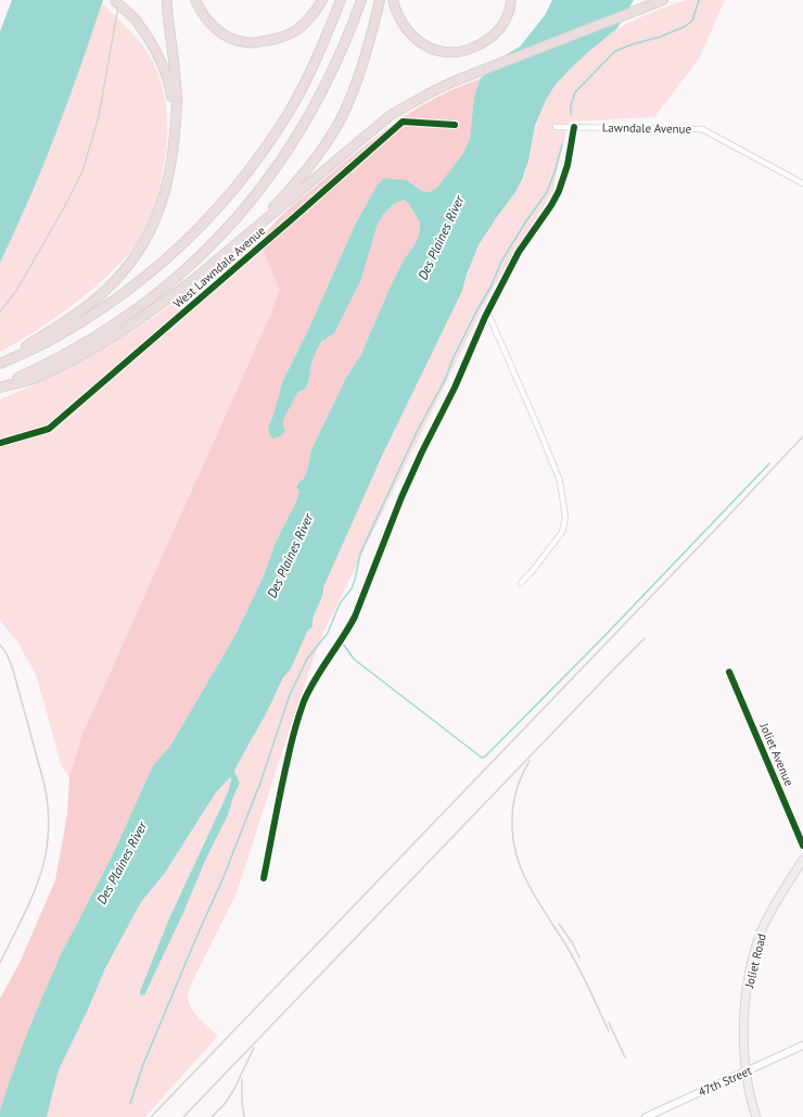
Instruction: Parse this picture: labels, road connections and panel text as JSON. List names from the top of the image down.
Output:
{
  "streets": {
    "main road": ["Joliet Road", "47th Street"],
    "street": ["Lawndale Avenue", "West Lawndale Avenue", "Joliet Avenue"]
  },
  "crossings": [
    ["Joliet Road", "47th Street"]
  ],
  "water": ["Des Plaines River"]
}
